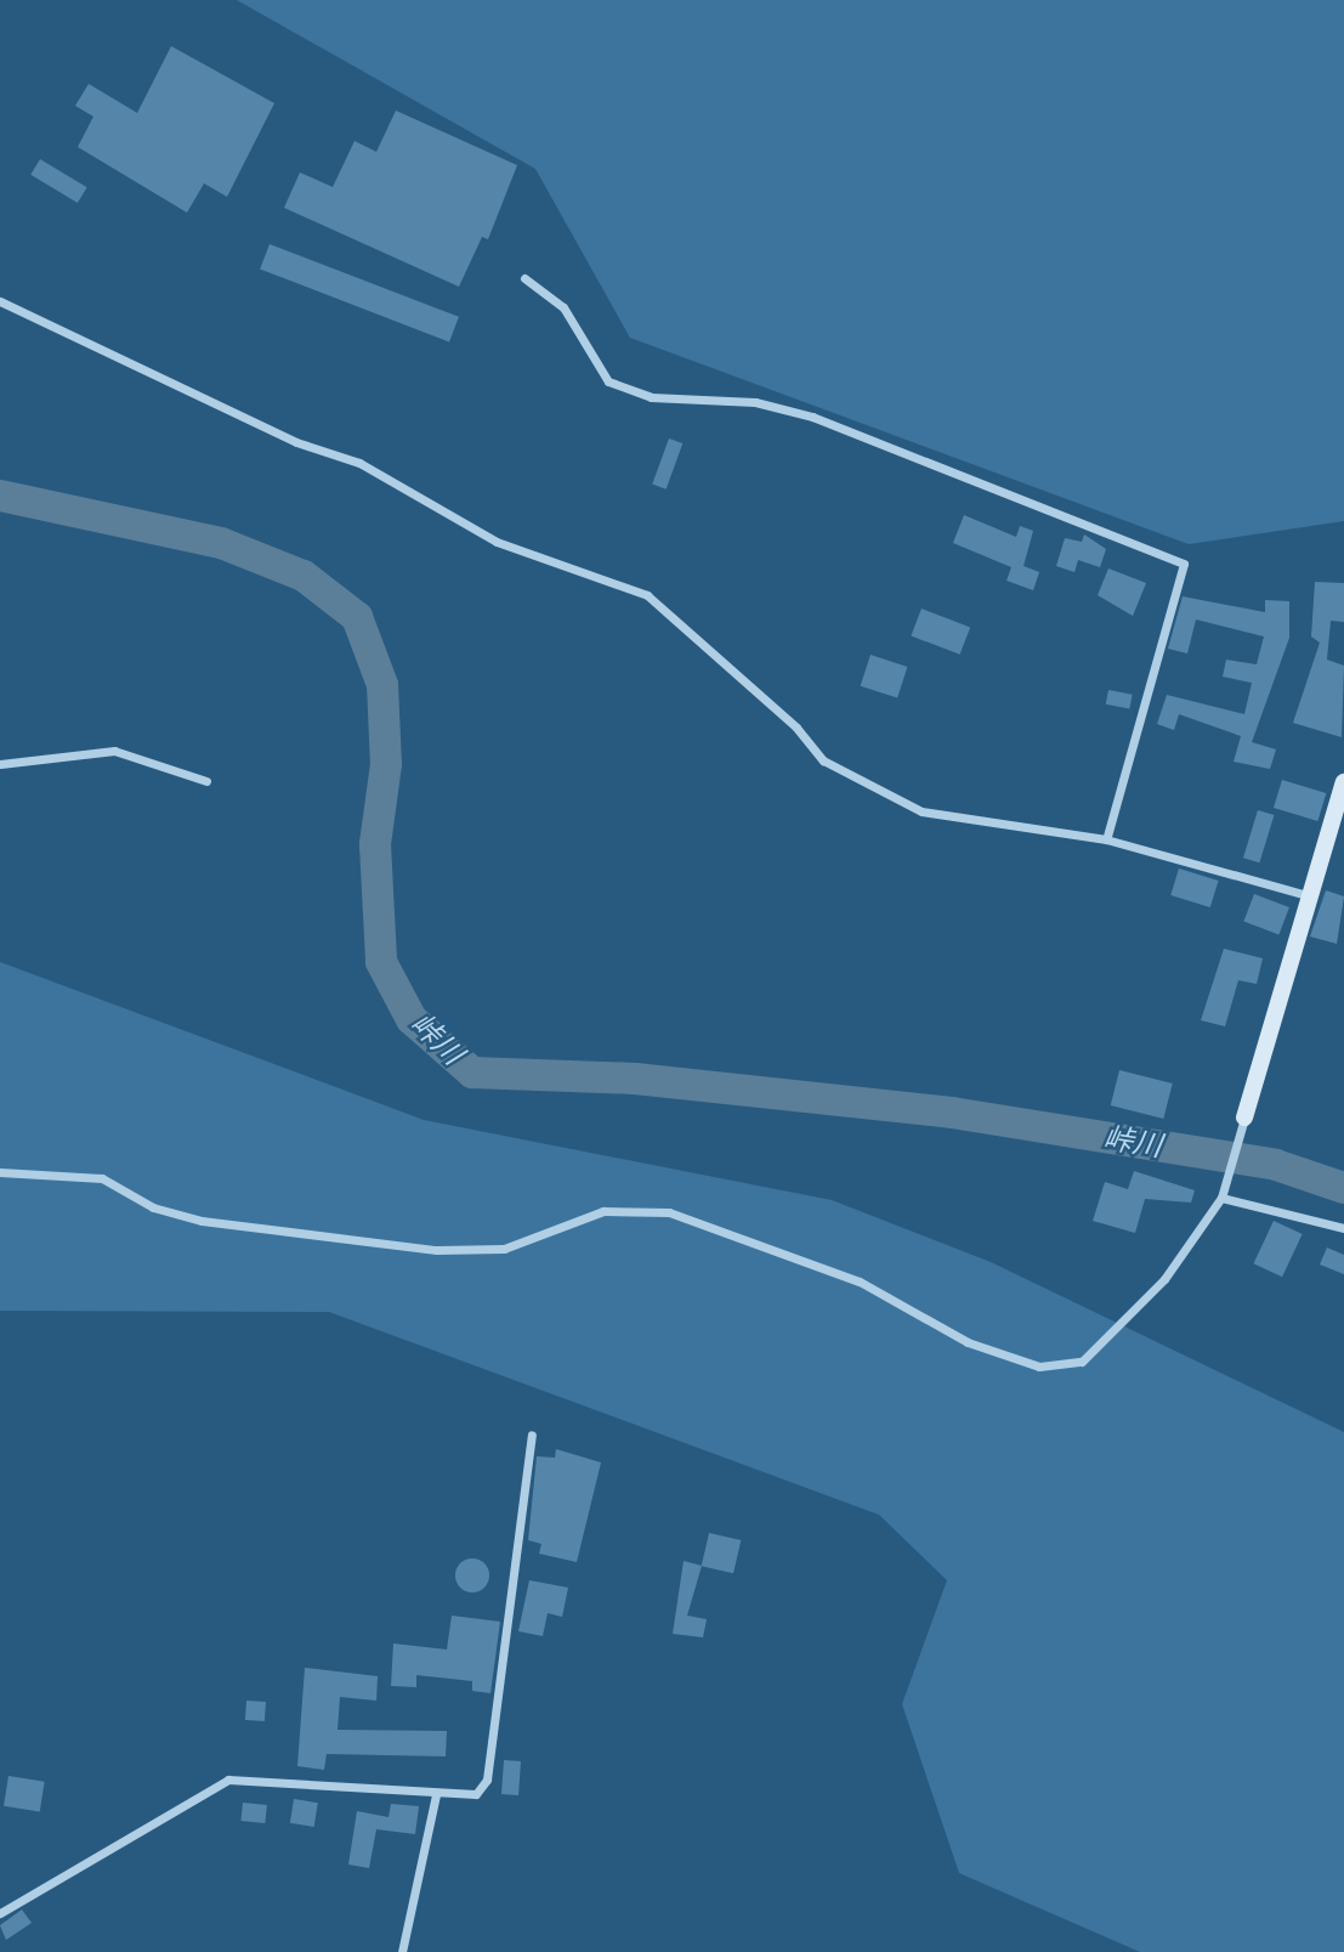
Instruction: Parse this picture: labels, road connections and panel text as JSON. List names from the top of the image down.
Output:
{
  "water": ["峠川"]
}
